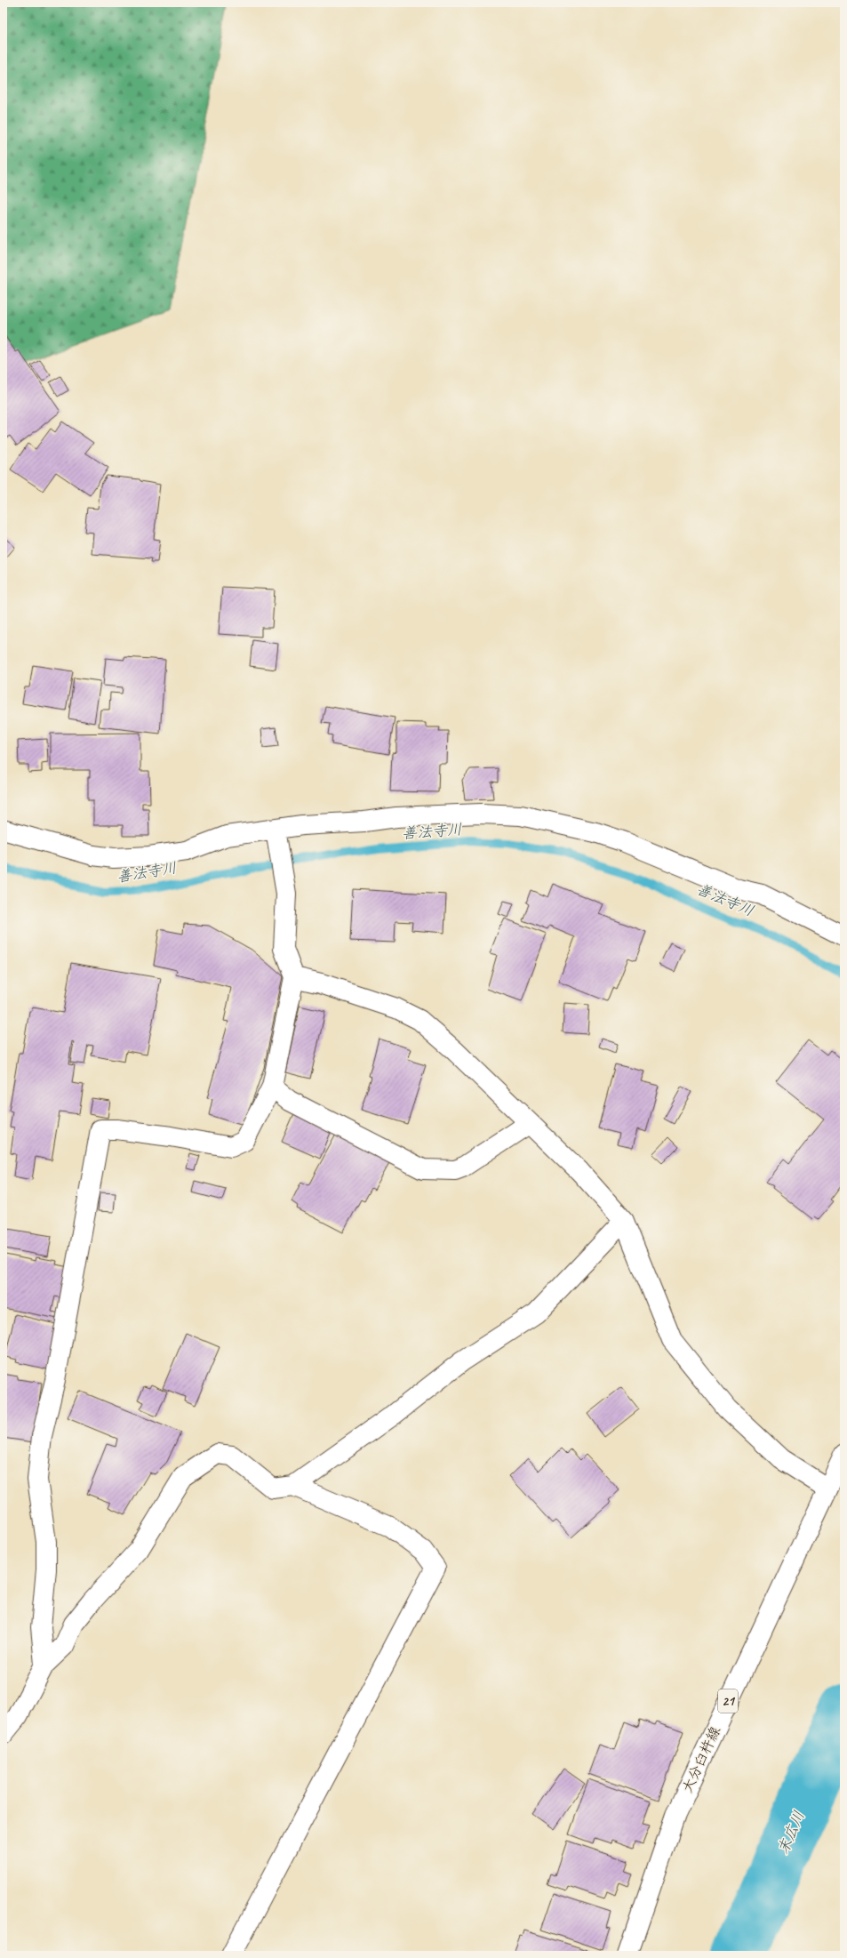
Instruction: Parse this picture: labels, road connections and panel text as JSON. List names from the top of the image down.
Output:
{
  "streets": {
    "street": ["21", "大分臼杵線"]
  },
  "water": ["善法寺川", "末広川"]
}
